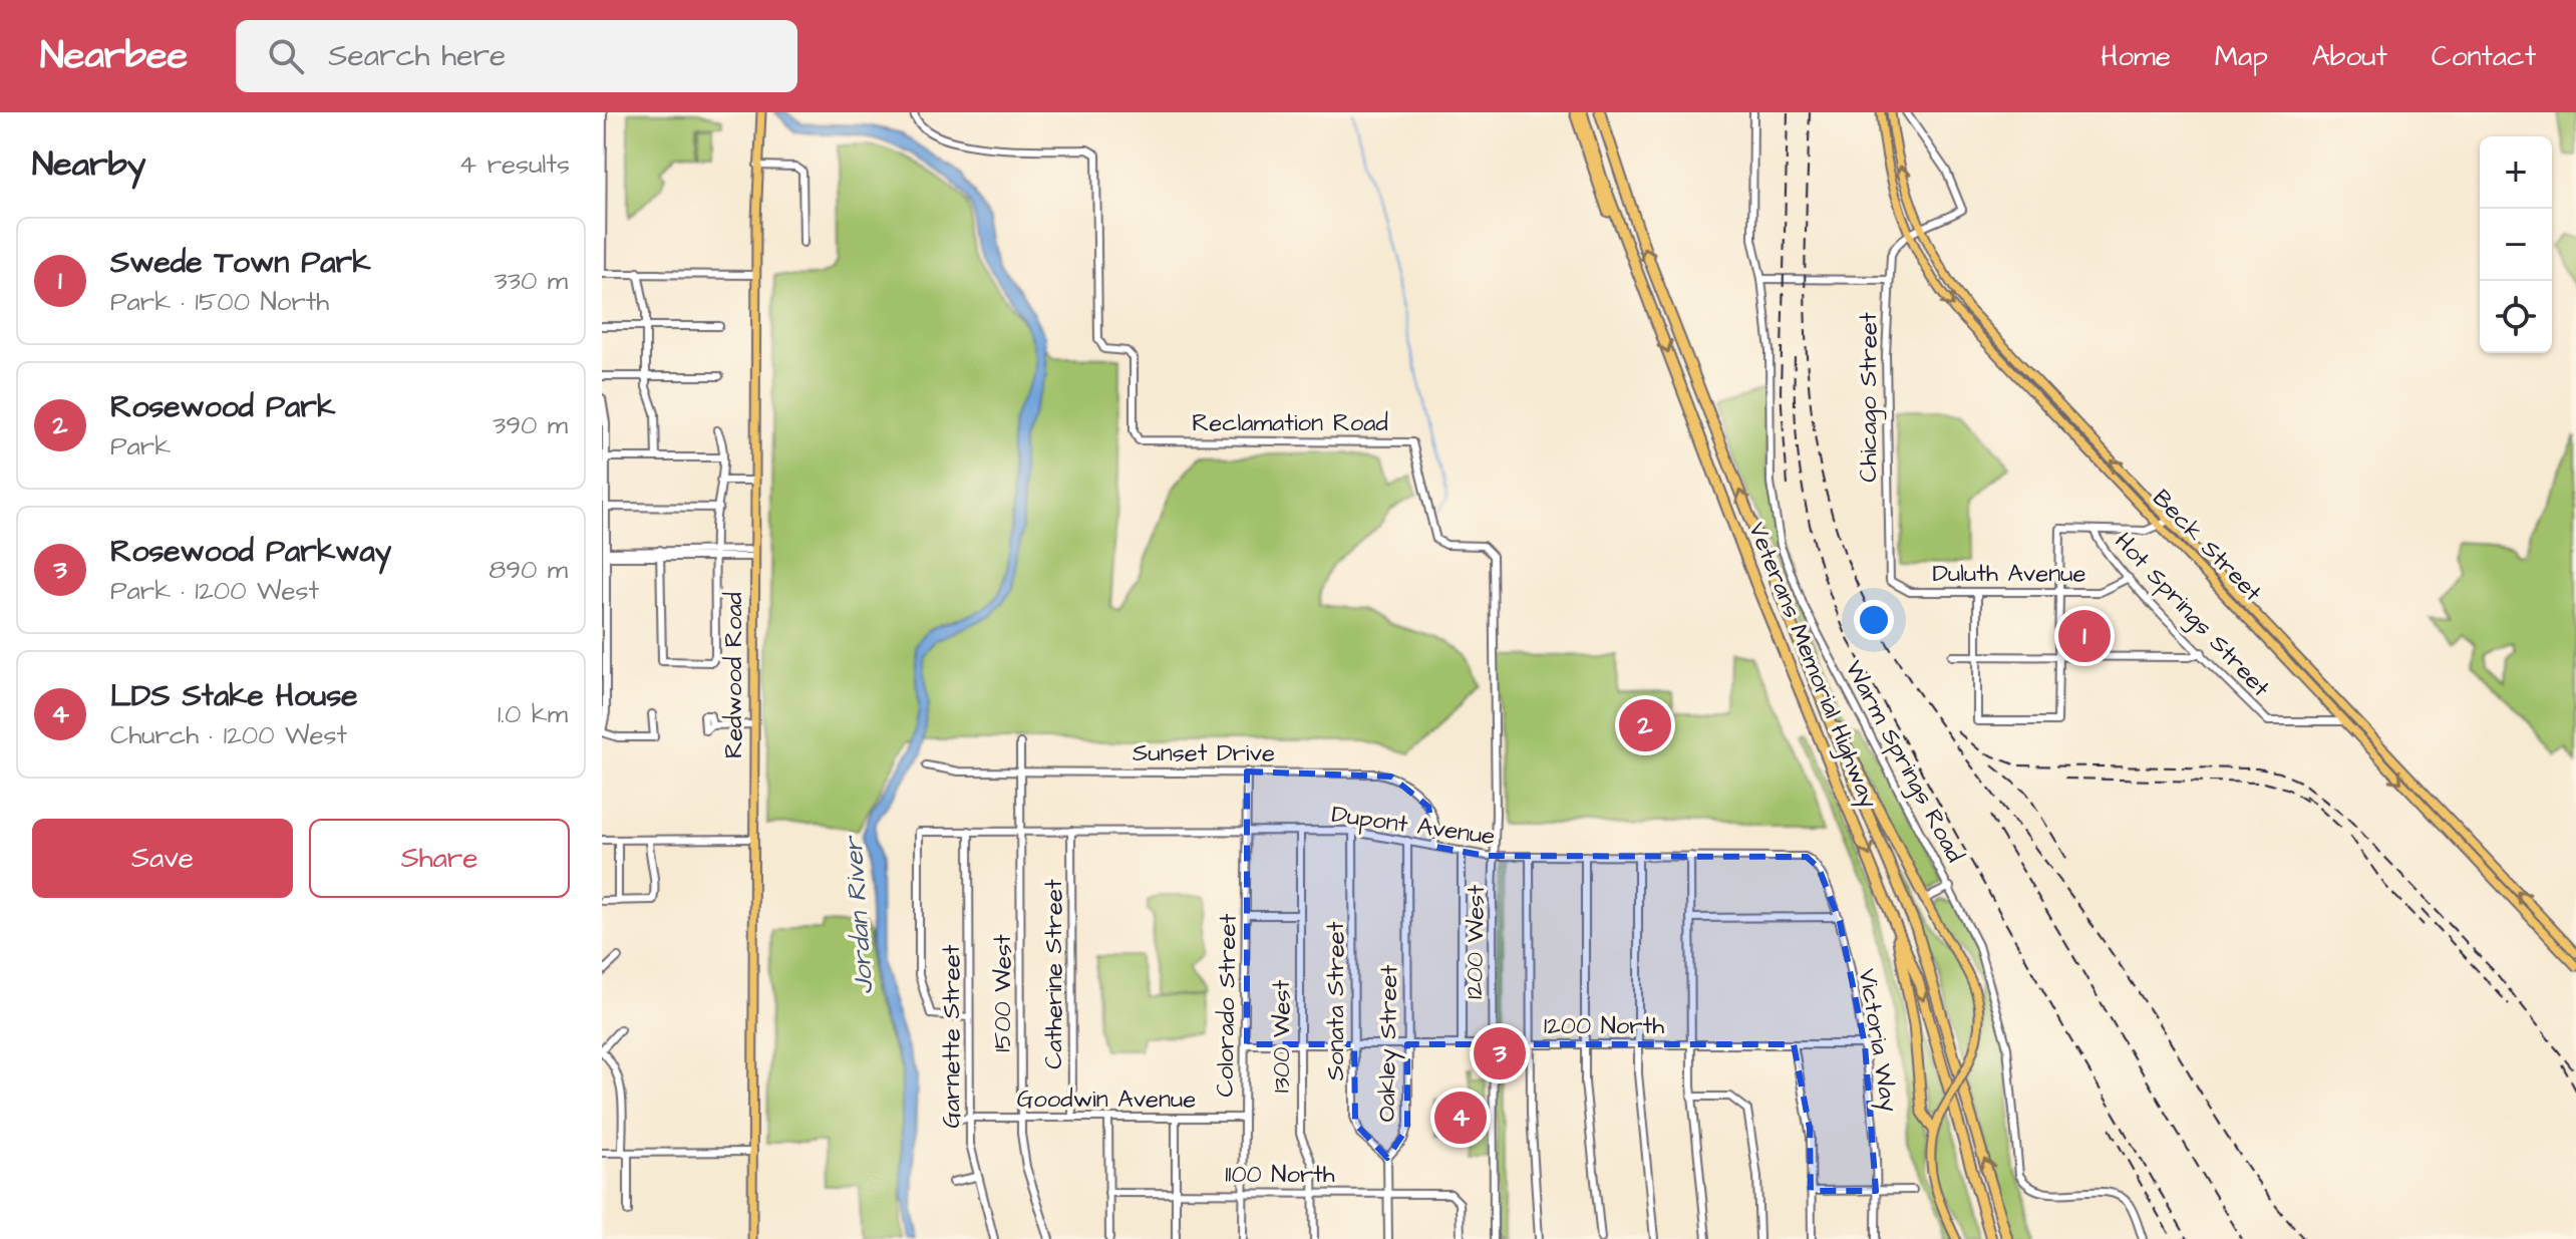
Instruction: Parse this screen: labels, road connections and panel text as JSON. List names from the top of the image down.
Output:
{
  "streets": {
    "highway": ["Veterans Memorial Highway"],
    "main road": ["Beck Street", "Redwood Road"],
    "street": [
      "Chicago Street",
      "Reclamation Road",
      "Duluth Avenue",
      "Hot Springs Street",
      "Sunset Drive",
      "Warm Springs Road",
      "Dupont Avenue",
      "1200 West",
      "Catherine Street",
      "1500 West",
      "Sonata Street",
      "Colorado Street",
      "1200 North",
      "Garnette Street",
      "1300 West",
      "Victoria Way",
      "Oakley Street",
      "Goodwin Avenue",
      "1100 North"
    ]
  },
  "crossings": [
    ["Chicago Street", "Beck Street"],
    ["Chicago Street", "Duluth Avenue"],
    ["Reclamation Road", "1200 West"],
    ["Beck Street", "Hot Springs Street"],
    ["Duluth Avenue", "Hot Springs Street"],
    ["Sunset Drive", "Dupont Avenue"],
    ["Sunset Drive", "1500 West"],
    ["Sunset Drive", "Colorado Street"],
    ["Dupont Avenue", "1200 West"],
    ["Dupont Avenue", "Catherine Street"],
    ["Dupont Avenue", "1500 West"],
    ["Dupont Avenue", "Sonata Street"],
    ["Dupont Avenue", "Colorado Street"],
    ["Dupont Avenue", "Garnette Street"],
    ["Dupont Avenue", "1300 West"],
    ["Dupont Avenue", "Victoria Way"],
    ["Dupont Avenue", "Oakley Street"],
    ["1200 West", "1200 North"],
    ["Catherine Street", "Goodwin Avenue"],
    ["1500 West", "Goodwin Avenue"],
    ["Sonata Street", "1200 North"],
    ["Sonata Street", "Oakley Street"],
    ["Colorado Street", "1200 North"],
    ["Colorado Street", "Goodwin Avenue"],
    ["Colorado Street", "1100 North"],
    ["1200 North", "1300 West"],
    ["1200 North", "Victoria Way"],
    ["1200 North", "Oakley Street"],
    ["Garnette Street", "Goodwin Avenue"],
    ["1300 West", "1100 North"],
    ["Oakley Street", "1100 North"]
  ],
  "water": ["Jordan River"],
  "page": {
    "header": "Nearbee",
    "search": "Search here",
    "nav": [
      "Home",
      "Map",
      "About",
      "Contact"
    ],
    "heading": ["Nearby", "4 results"],
    "map_buttons": ["+", "−"],
    "list": [
      {
        "mark": "1",
        "name": "Swede Town Park",
        "note": "Park · 1500 North",
        "value": "330 m"
      },
      {
        "mark": "2",
        "name": "Rosewood Park",
        "note": "Park",
        "value": "390 m"
      },
      {
        "mark": "3",
        "name": "Rosewood Parkway",
        "note": "Park · 1200 West",
        "value": "890 m"
      },
      {
        "mark": "4",
        "name": "LDS Stake House",
        "note": "Church · 1200 West",
        "value": "1.0 km"
      }
    ],
    "pins": [
      "1",
      "2",
      "3",
      "4"
    ],
    "buttons": ["Save", "Share"]
  }
}
